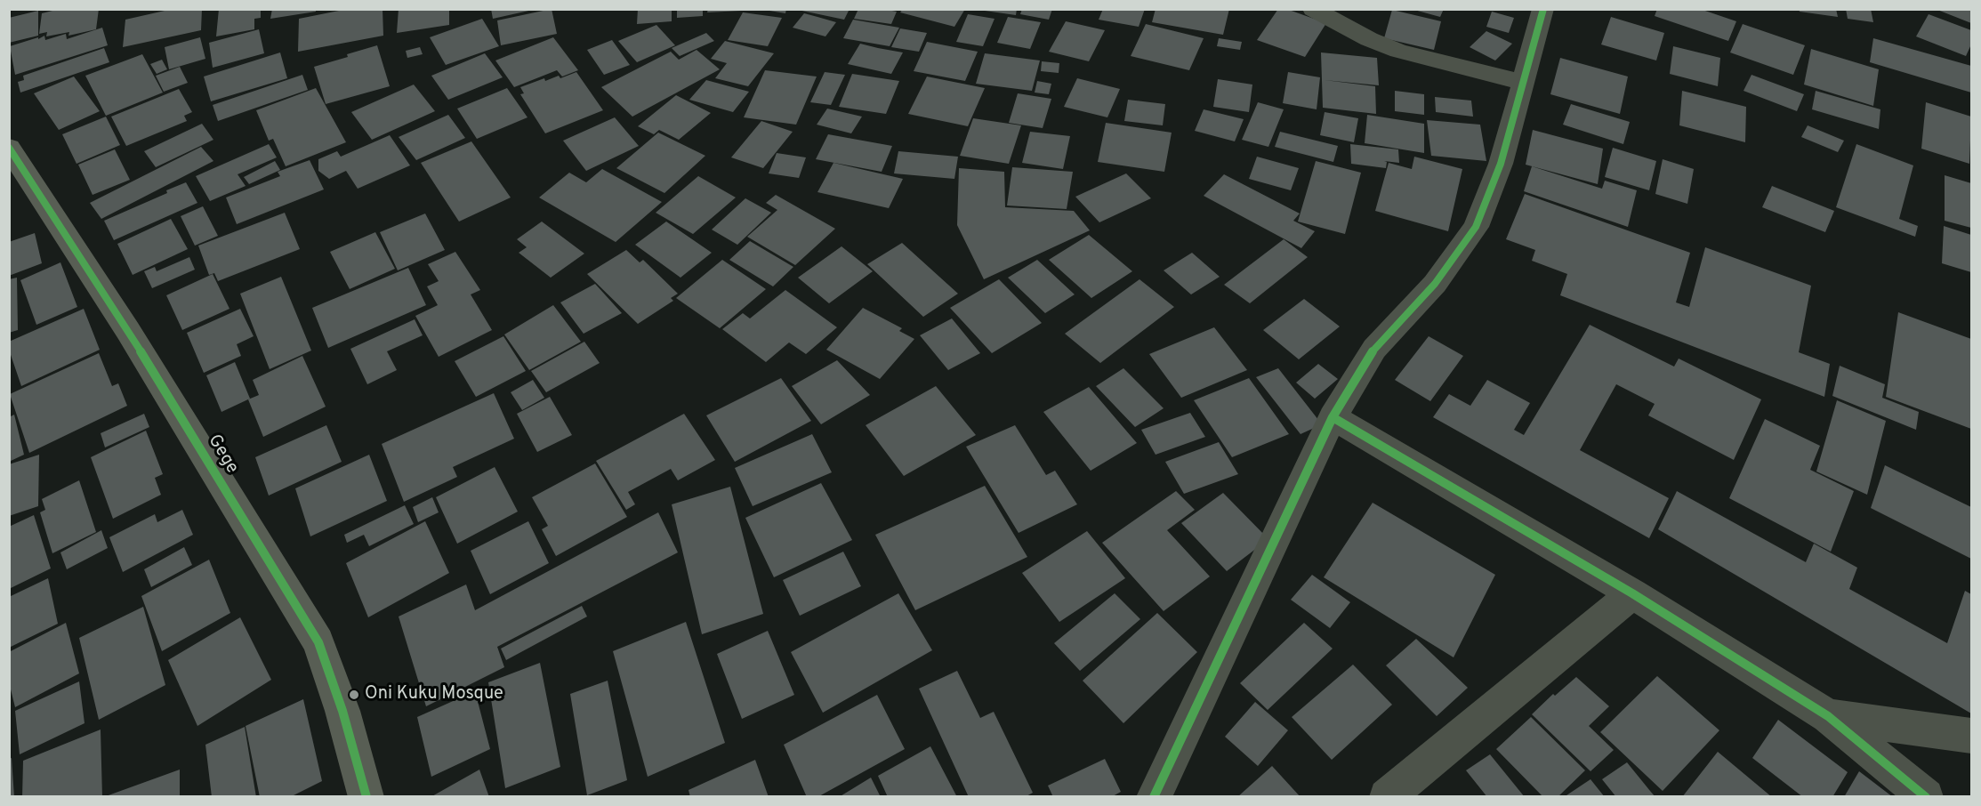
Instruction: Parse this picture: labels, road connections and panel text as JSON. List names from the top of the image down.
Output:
{
  "streets": {
    "street": ["Gege"]
  },
  "places": ["Oni Kuku Mosque"]
}
